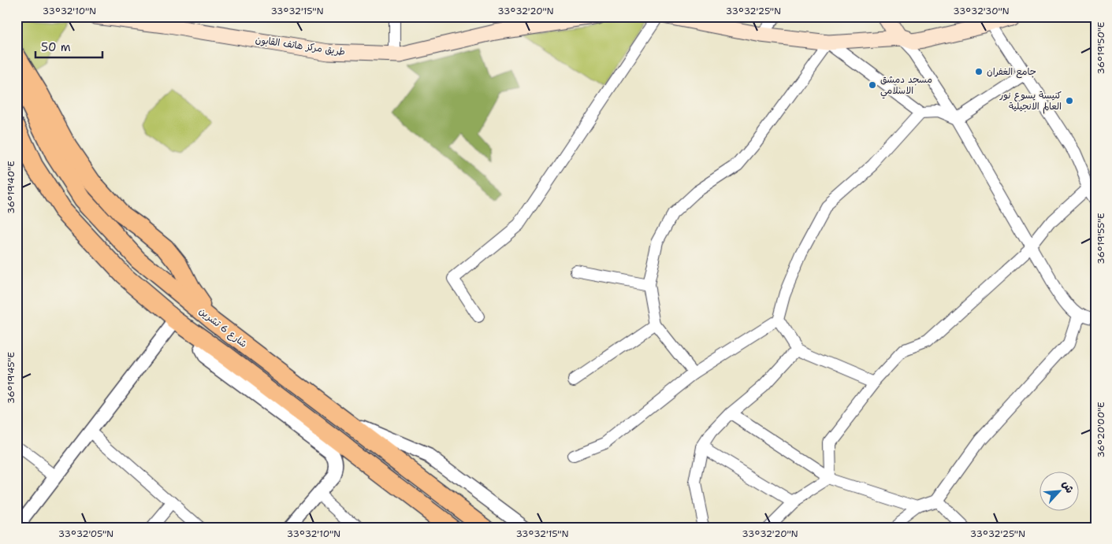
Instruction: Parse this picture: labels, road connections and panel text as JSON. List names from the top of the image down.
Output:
{
  "streets": {
    "highway": ["شارع 6 تشرين"],
    "main road": ["طريق مركز هاتف القابون"]
  },
  "places": ["جامع الغفران", "مسجد دمشق الاسلامي", "كنيسة يسوع نور العالم الانجيلية"],
  "scale_bar": "50 m",
  "north": "top right",
  "coordinates": [
    "33°32'10\"N",
    "33°32'15\"N",
    "33°32'20\"N",
    "33°32'25\"N",
    "33°32'30\"N",
    "36°19'50\"E",
    "36°19'40\"E",
    "36°19'55\"E",
    "36°19'45\"E",
    "36°20'00\"E",
    "33°32'05\"N"
  ]
}
